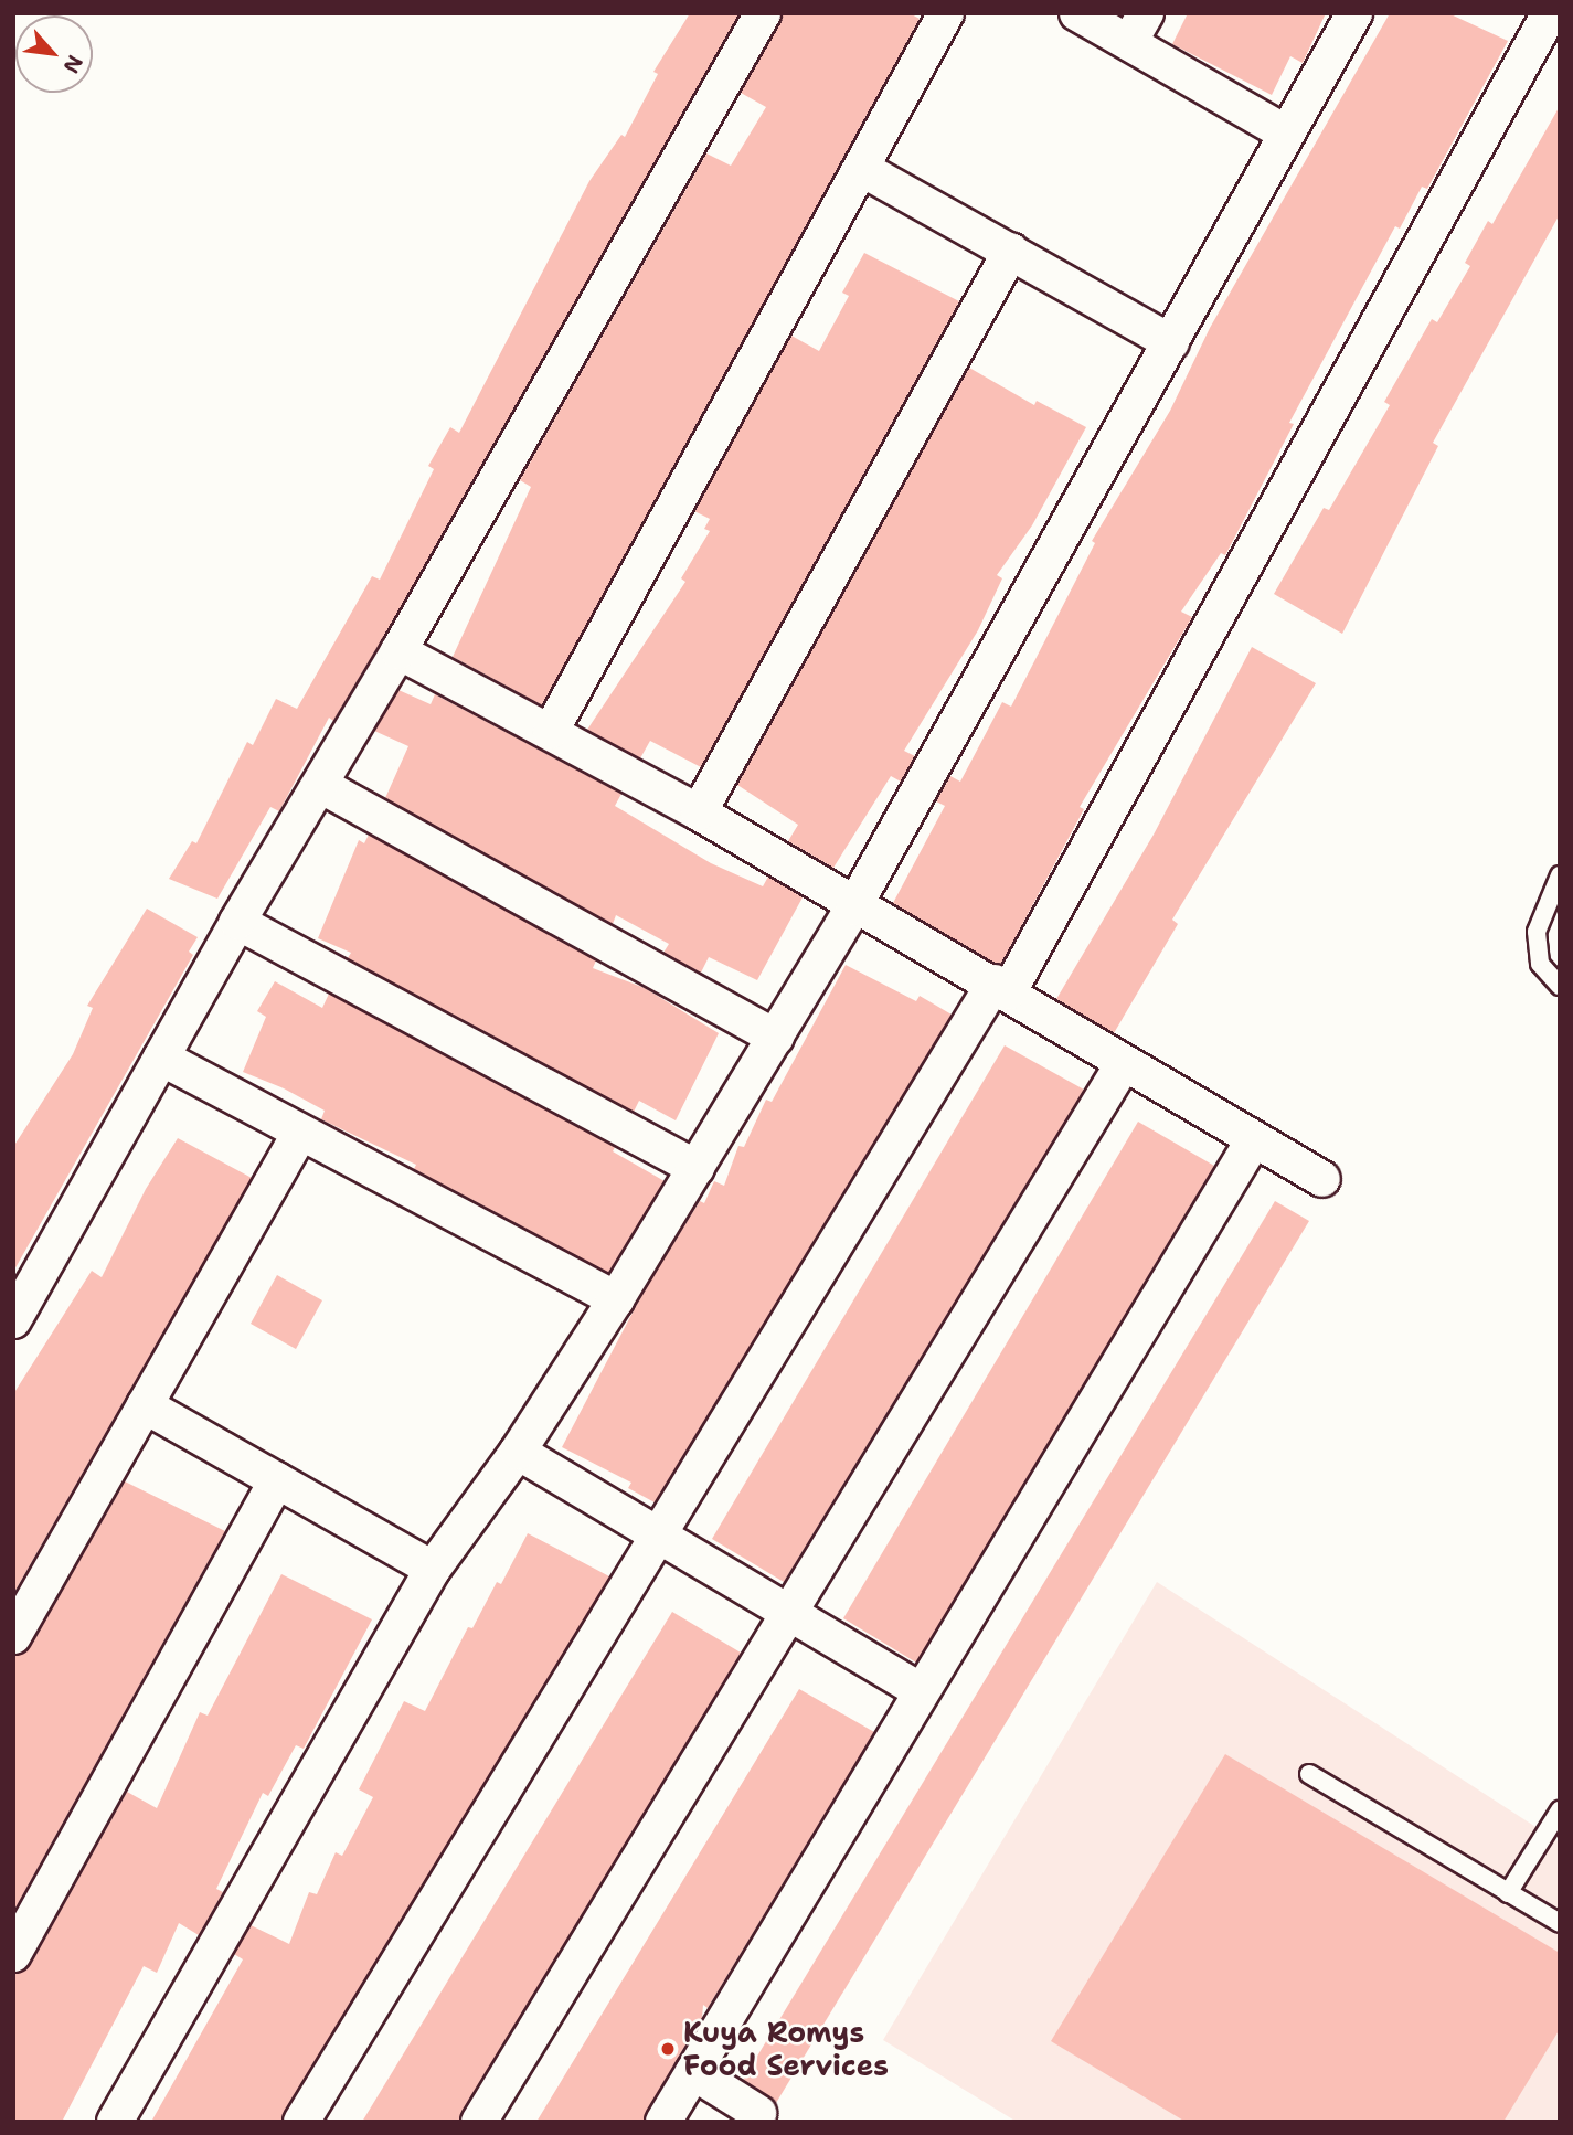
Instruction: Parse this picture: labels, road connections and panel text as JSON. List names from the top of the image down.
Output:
{
  "places": ["Kuya Romys Food Services"],
  "north": "bottom right"
}
